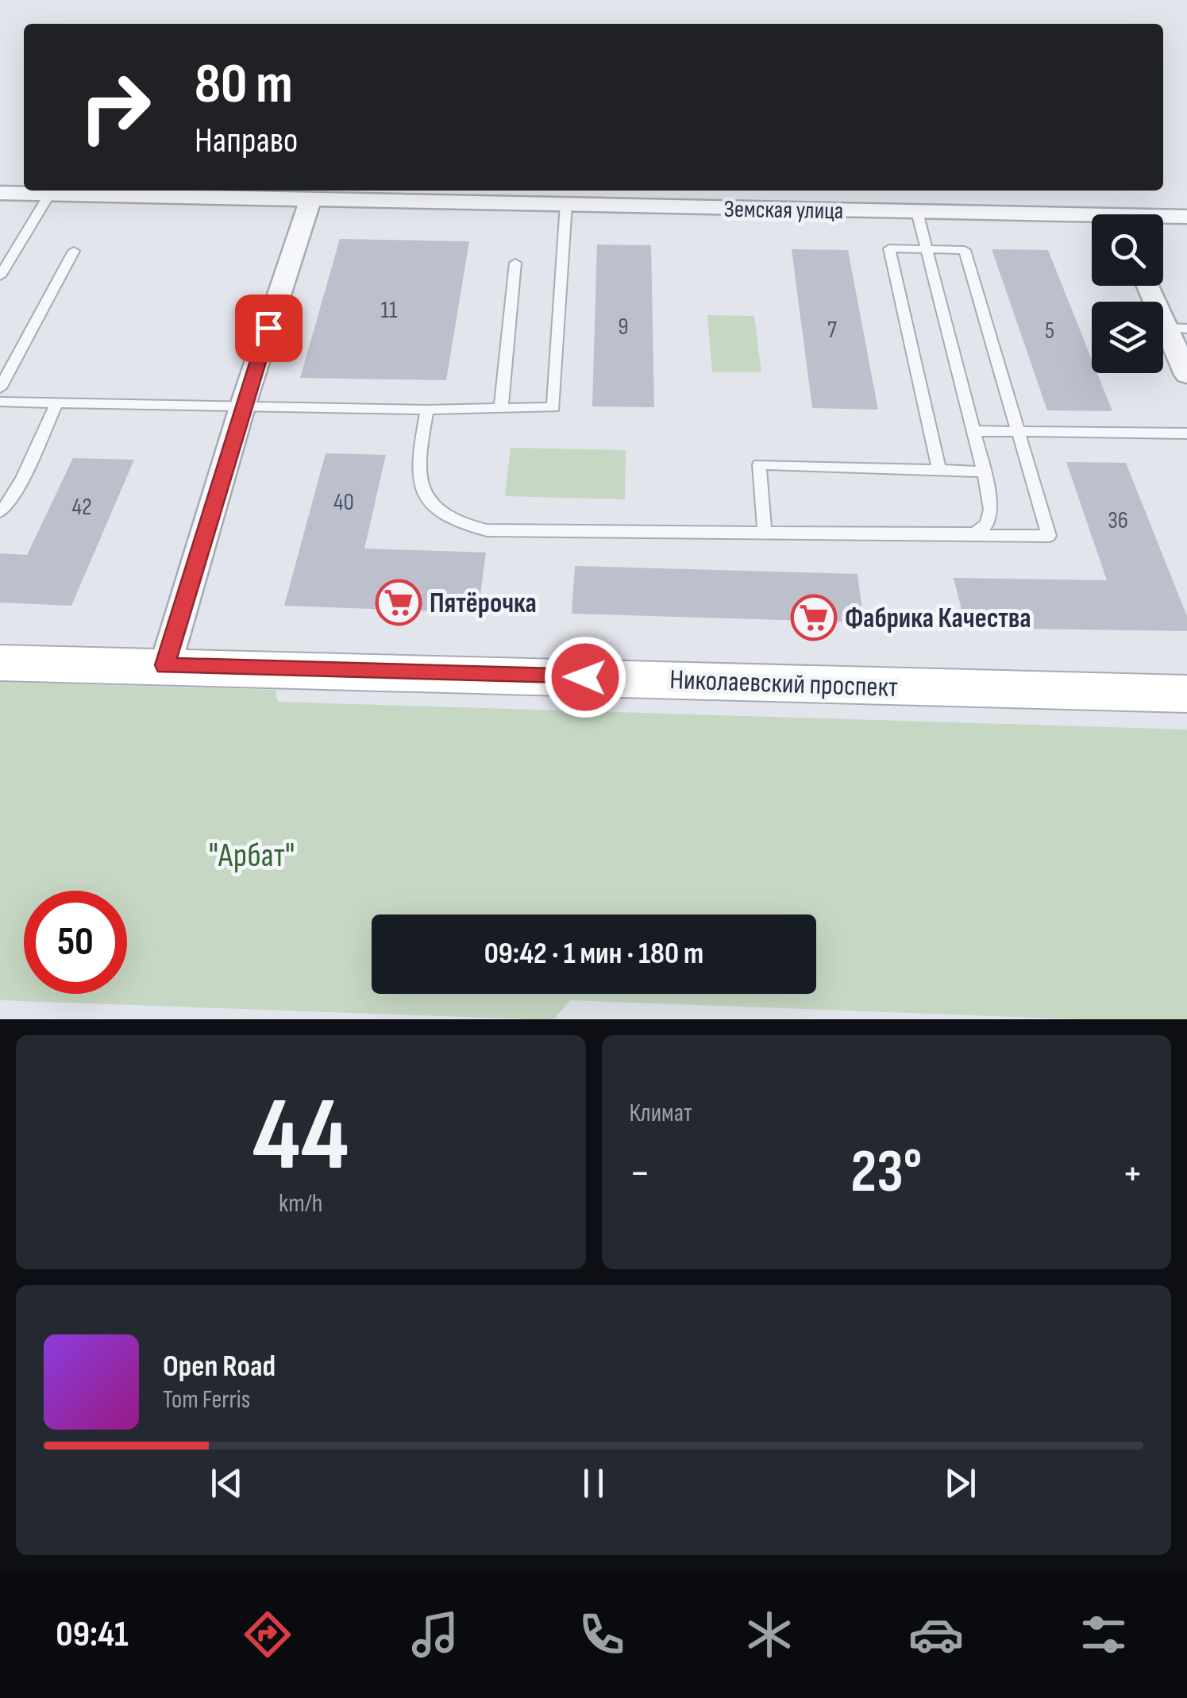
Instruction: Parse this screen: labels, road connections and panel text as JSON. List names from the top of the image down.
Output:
{
  "streets": {
    "main road": ["Николаевский проспект"],
    "street": ["Земская улица"]
  },
  "parks": ["\"Арбат\""],
  "places": {
    "supermarket": ["Пятёрочка", "Фабрика Качества"]
  },
  "house_numbers": [
    "11",
    "9",
    "7",
    "5",
    "40",
    "42",
    "36"
  ],
  "page": {
    "turn": ["80 m", "Направо"],
    "limit": "50",
    "trip": "09:42 · 1 мин · 180 m",
    "tile": [
      ["44", "km/h"],
      "Климат"
    ],
    "heat": ["−", "23°", "+"],
    "song": ["Open Road", "Tom Ferris"],
    "tabs": "09:41"
  }
}
